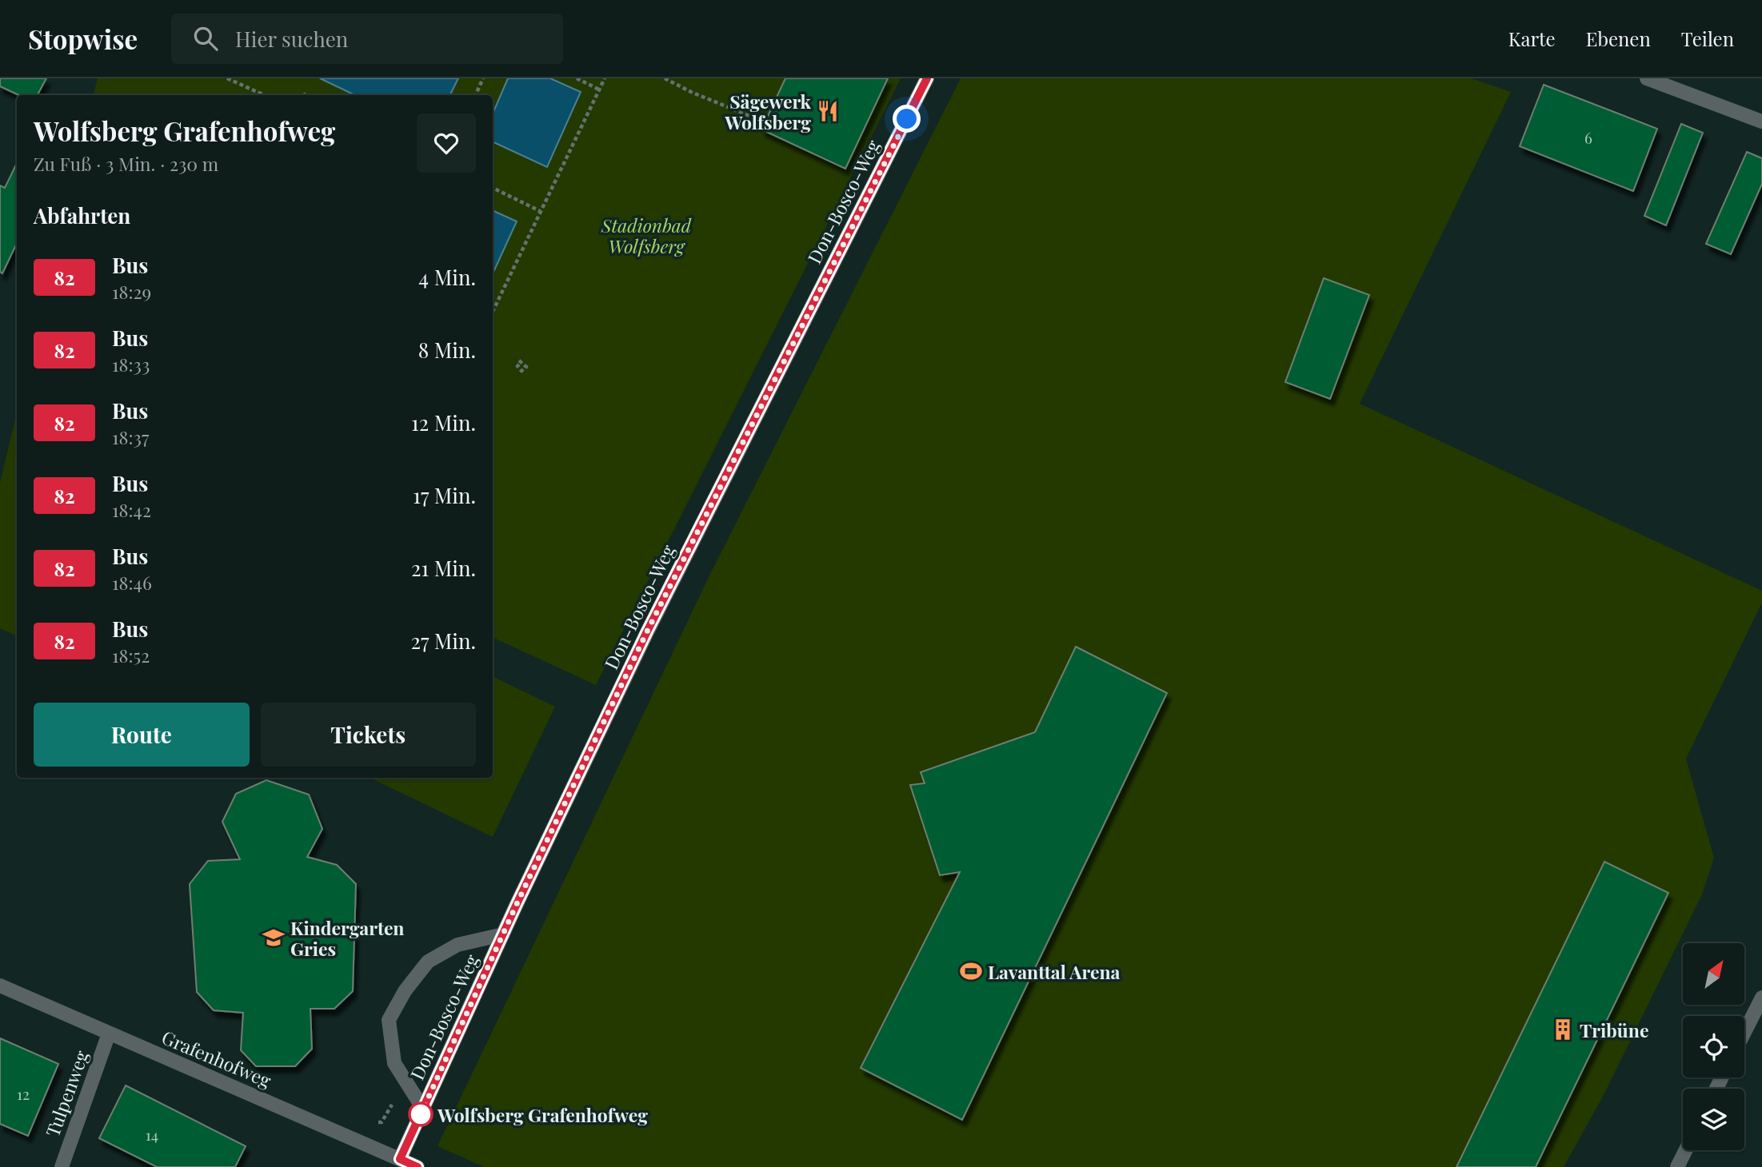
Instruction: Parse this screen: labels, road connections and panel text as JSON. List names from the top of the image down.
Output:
{
  "streets": {
    "street": ["Don-Bosco-Weg", "Grafenhofweg", "Tulpenweg"]
  },
  "crossings": [
    ["Don-Bosco-Weg", "Grafenhofweg"],
    ["Grafenhofweg", "Tulpenweg"]
  ],
  "parks": ["Stadionbad Wolfsberg"],
  "places": {
    "restaurant": ["Sägewerk Wolfsberg"],
    "school or university": ["Kindergarten Gries"],
    "sports": ["Lavanttal Arena"],
    "building": ["Tribüne"],
    "other": ["Wolfsberg Grafenhofweg"]
  },
  "lines": ["bus line 82"],
  "house_numbers": ["6", "12", "14"],
  "north": "top right",
  "page": {
    "header": "Stopwise",
    "search": "Hier suchen",
    "nav": ["Karte", "Ebenen", "Teilen"],
    "heading": [
      ["Wolfsberg Grafenhofweg", "Zu Fuß · 3 Min. · 230 m"],
      "Abfahrten"
    ],
    "list": [
      {
        "mark": "82",
        "name": "Bus",
        "note": "18:29",
        "value": "4 Min."
      },
      {
        "mark": "82",
        "name": "Bus",
        "note": "18:33",
        "value": "8 Min."
      },
      {
        "mark": "82",
        "name": "Bus",
        "note": "18:37",
        "value": "12 Min."
      },
      {
        "mark": "82",
        "name": "Bus",
        "note": "18:42",
        "value": "17 Min."
      },
      {
        "mark": "82",
        "name": "Bus",
        "note": "18:46",
        "value": "21 Min."
      },
      {
        "mark": "82",
        "name": "Bus",
        "note": "18:52",
        "value": "27 Min."
      }
    ],
    "buttons": ["Route", "Tickets"]
  }
}
